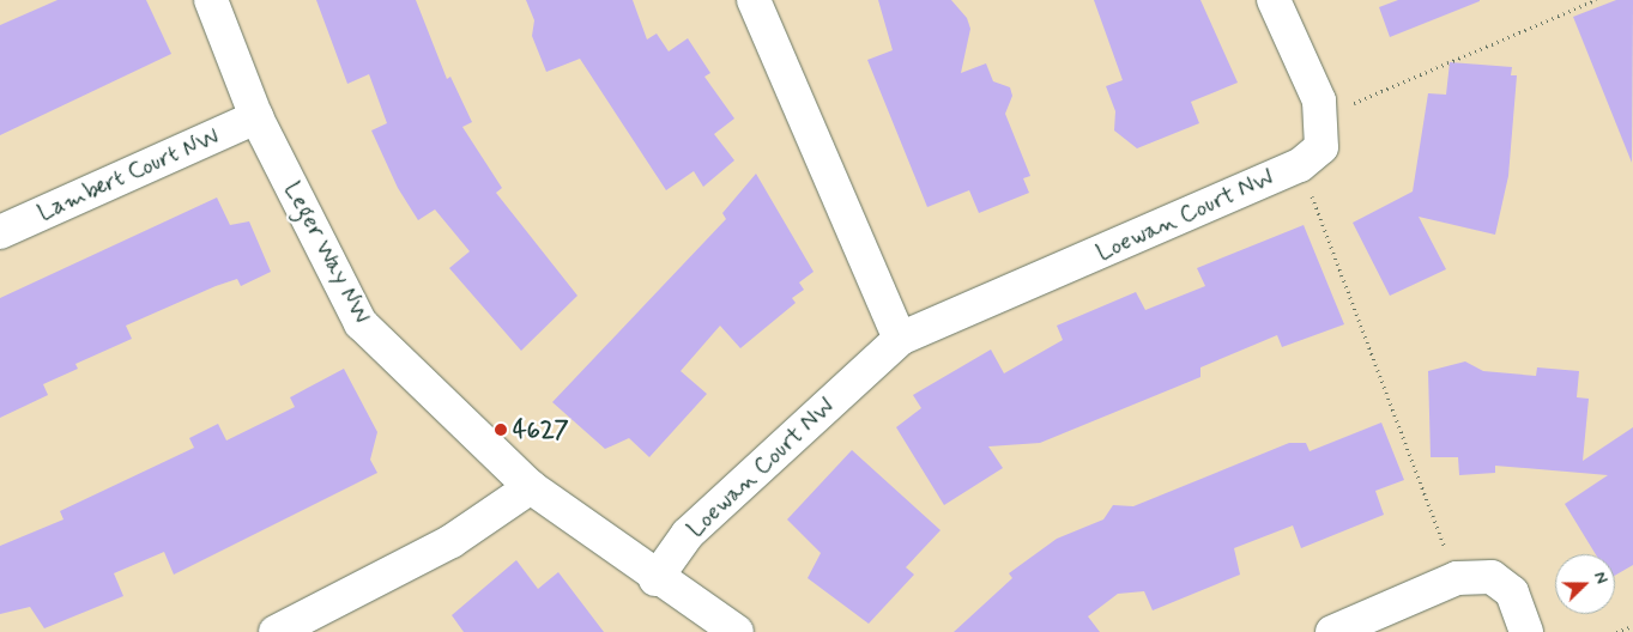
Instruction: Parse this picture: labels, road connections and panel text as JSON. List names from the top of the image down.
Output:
{
  "streets": {
    "street": ["Lambert Court NW", "Loewan Court NW", "Leger Way NW"]
  },
  "crossings": [
    ["Lambert Court NW", "Leger Way NW"],
    ["Loewan Court NW", "Leger Way NW"]
  ],
  "places": ["4627"],
  "north": "right"
}
